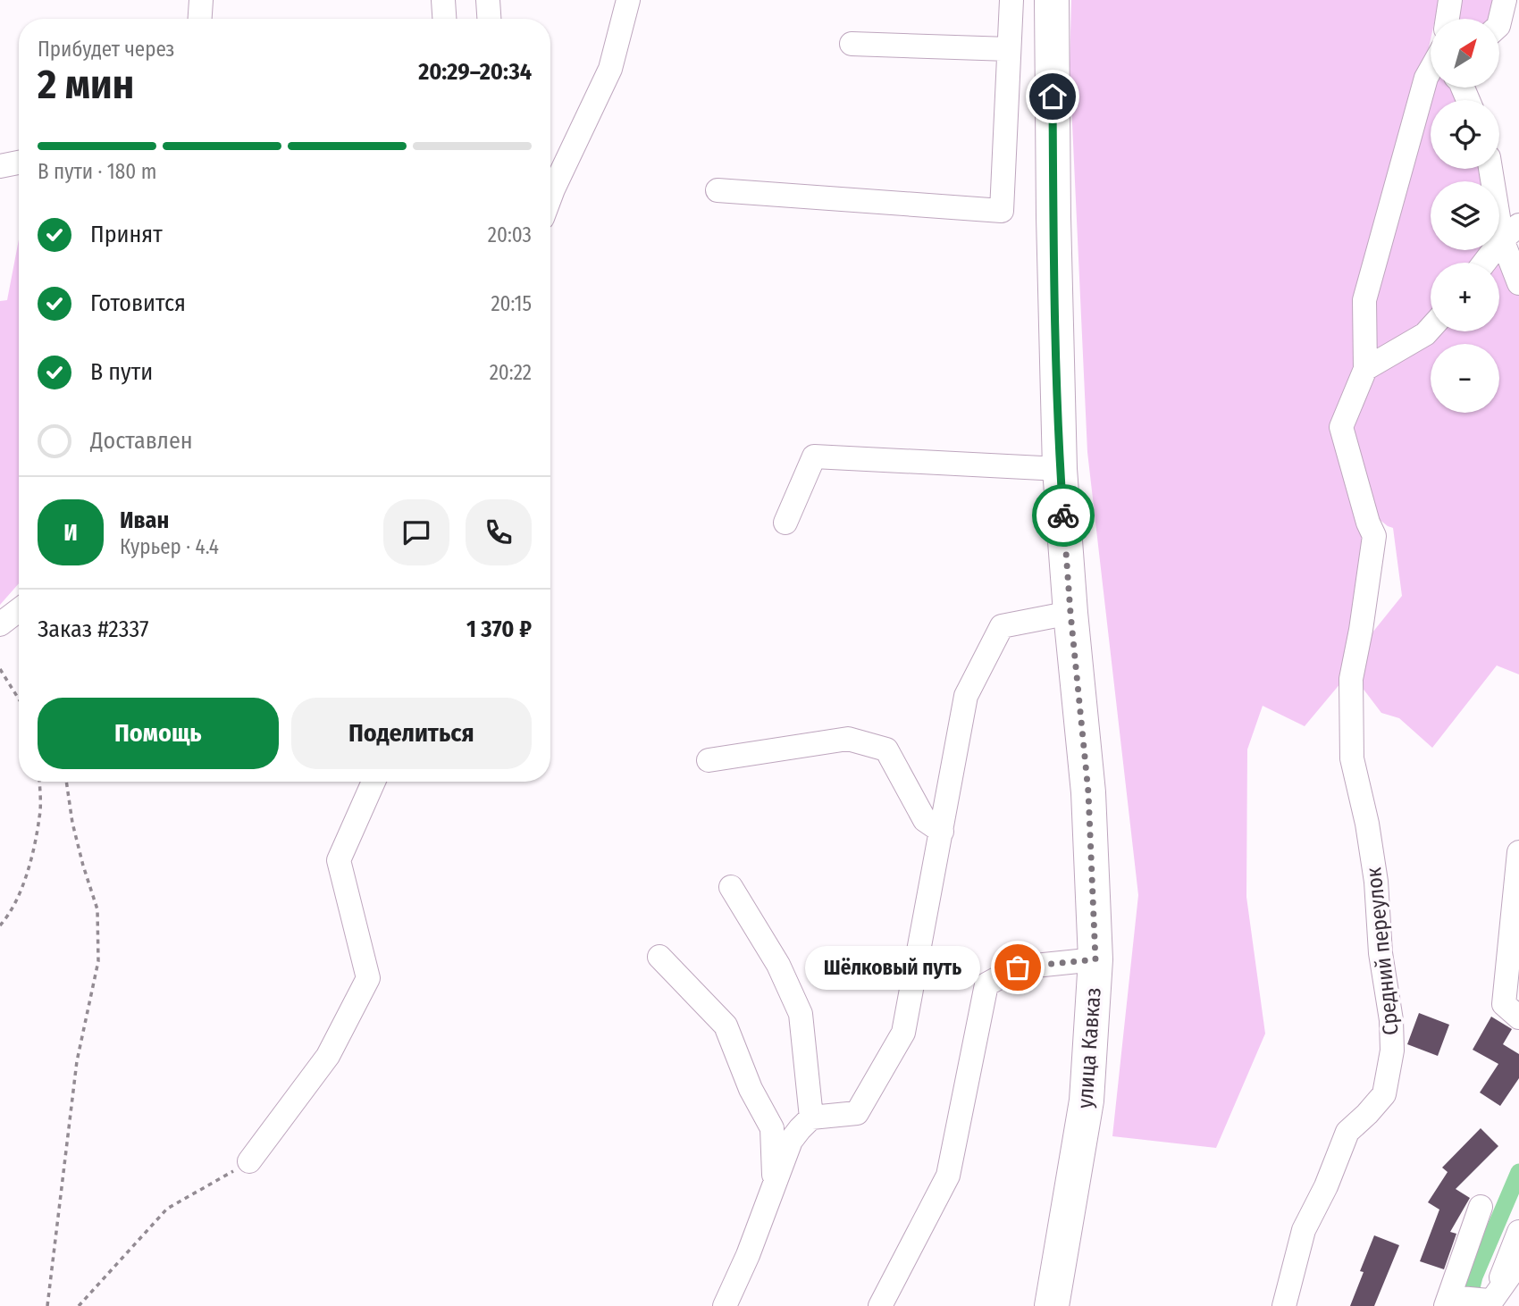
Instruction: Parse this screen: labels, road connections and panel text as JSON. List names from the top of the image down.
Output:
{
  "streets": {
    "highway": ["улица Кавказ"],
    "street": ["Средний переулок"]
  },
  "places": ["Шёлковый путь"],
  "north": "top right",
  "page": {
    "map_buttons": ["+", "−"],
    "heading": ["2 мин", "Прибудет через", "20:29–20:34"],
    "panel": [
      "Иван",
      "Курьер · 4.4",
      "Заказ #2337",
      "1 370 ₽"
    ],
    "bar": "В пути · 180 m",
    "list": [
      ["Принят", "20:03"],
      ["Готовится", "20:15"],
      ["В пути", "20:22"],
      "Доставлен"
    ],
    "round": "И",
    "buttons": ["Помощь", "Поделиться"],
    "bubble": "Шёлковый путь"
  }
}
